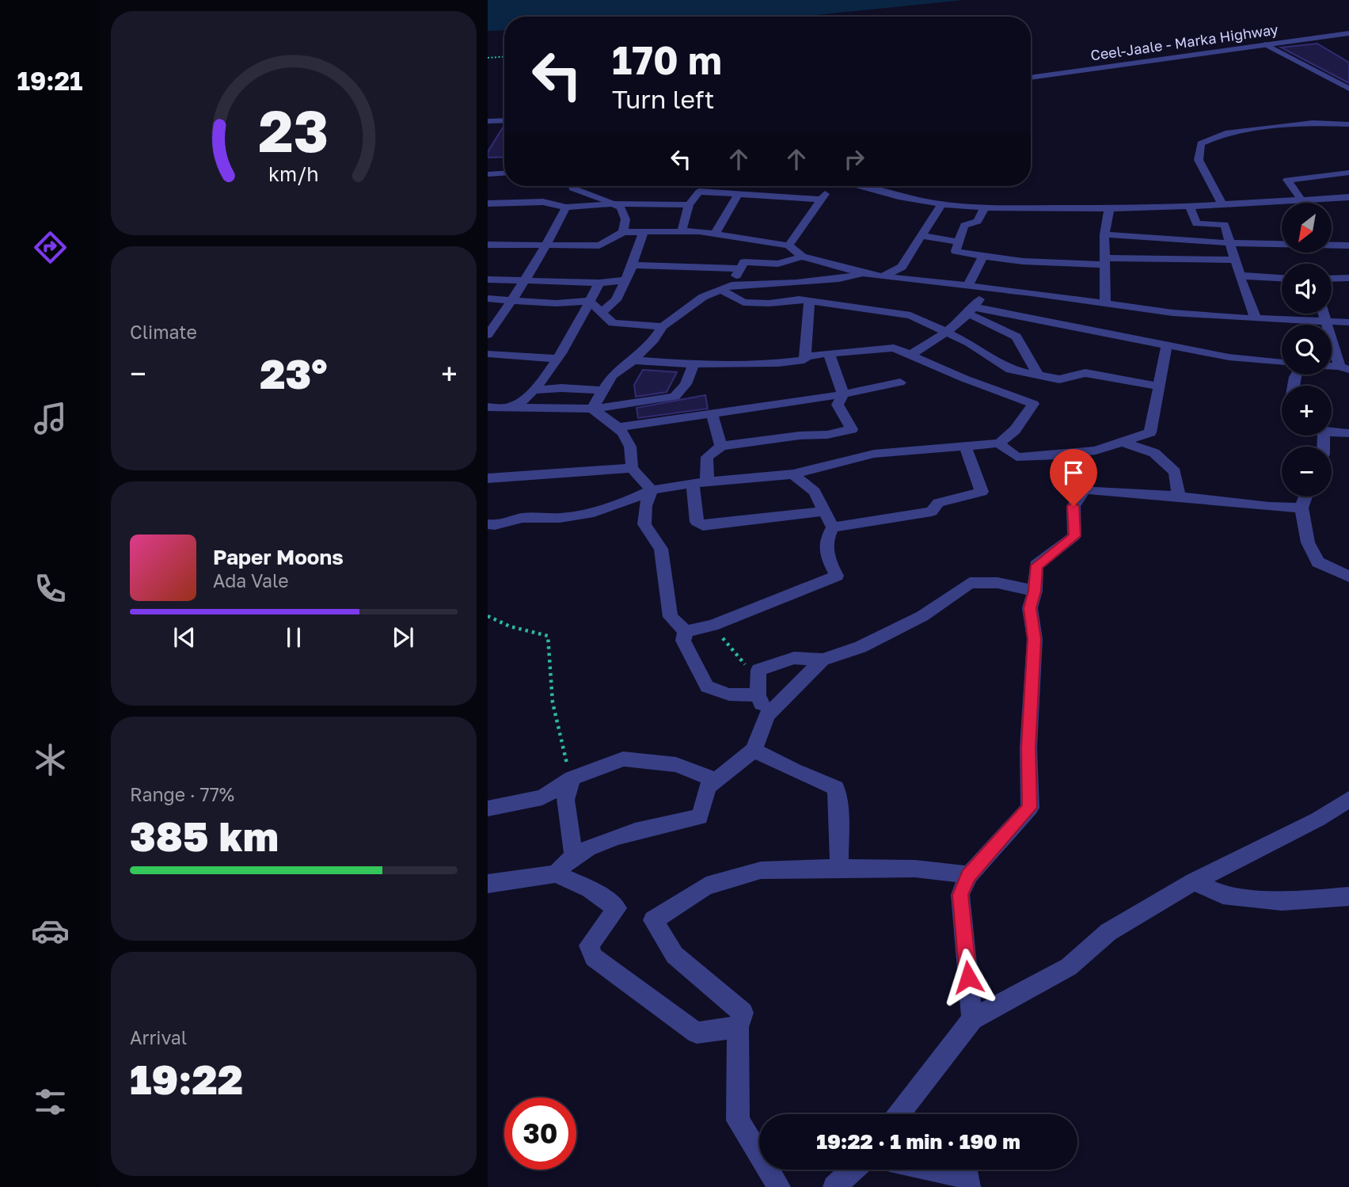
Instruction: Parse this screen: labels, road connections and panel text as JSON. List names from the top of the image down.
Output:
{
  "streets": {
    "street": ["Ceel-Jaale - Marka Highway"]
  },
  "north": "bottom left",
  "page": {
    "tabs": "19:21",
    "turn": ["170 m", "Turn left"],
    "map_buttons": ["+", "−"],
    "tile": [
      "Climate",
      ["Range · 77%", "385 km"],
      ["Arrival", "19:22"]
    ],
    "heat": ["−", "23°", "+"],
    "song": ["Paper Moons", "Ada Vale"],
    "limit": "30",
    "trip": "19:22 · 1 min · 190 m",
    "gauge": ["23", "km/h"]
  }
}
